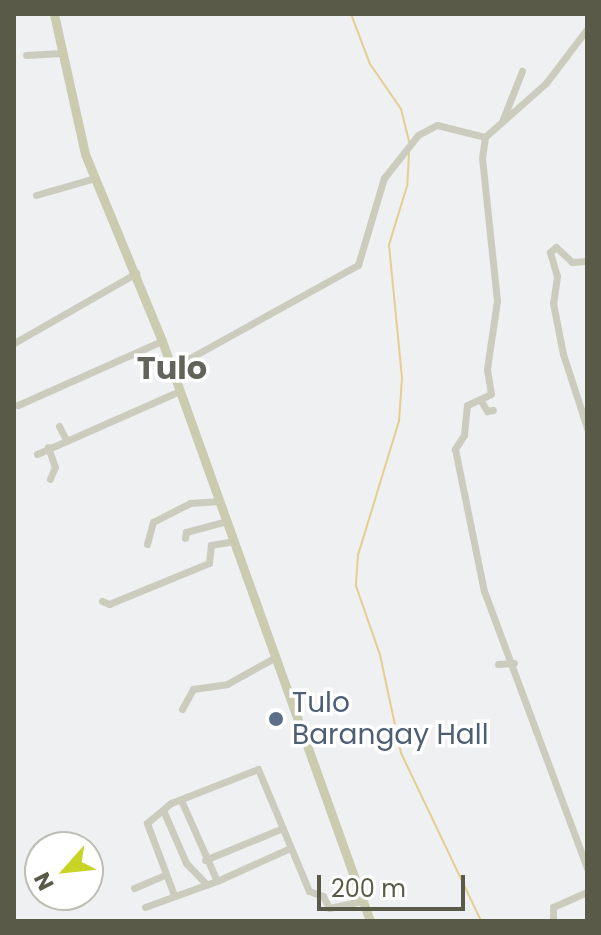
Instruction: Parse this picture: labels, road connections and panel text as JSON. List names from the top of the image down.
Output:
{
  "districts": ["Tulo"],
  "places": ["Tulo Barangay Hall"],
  "scale_bar": "200 m",
  "north": "bottom left"
}
